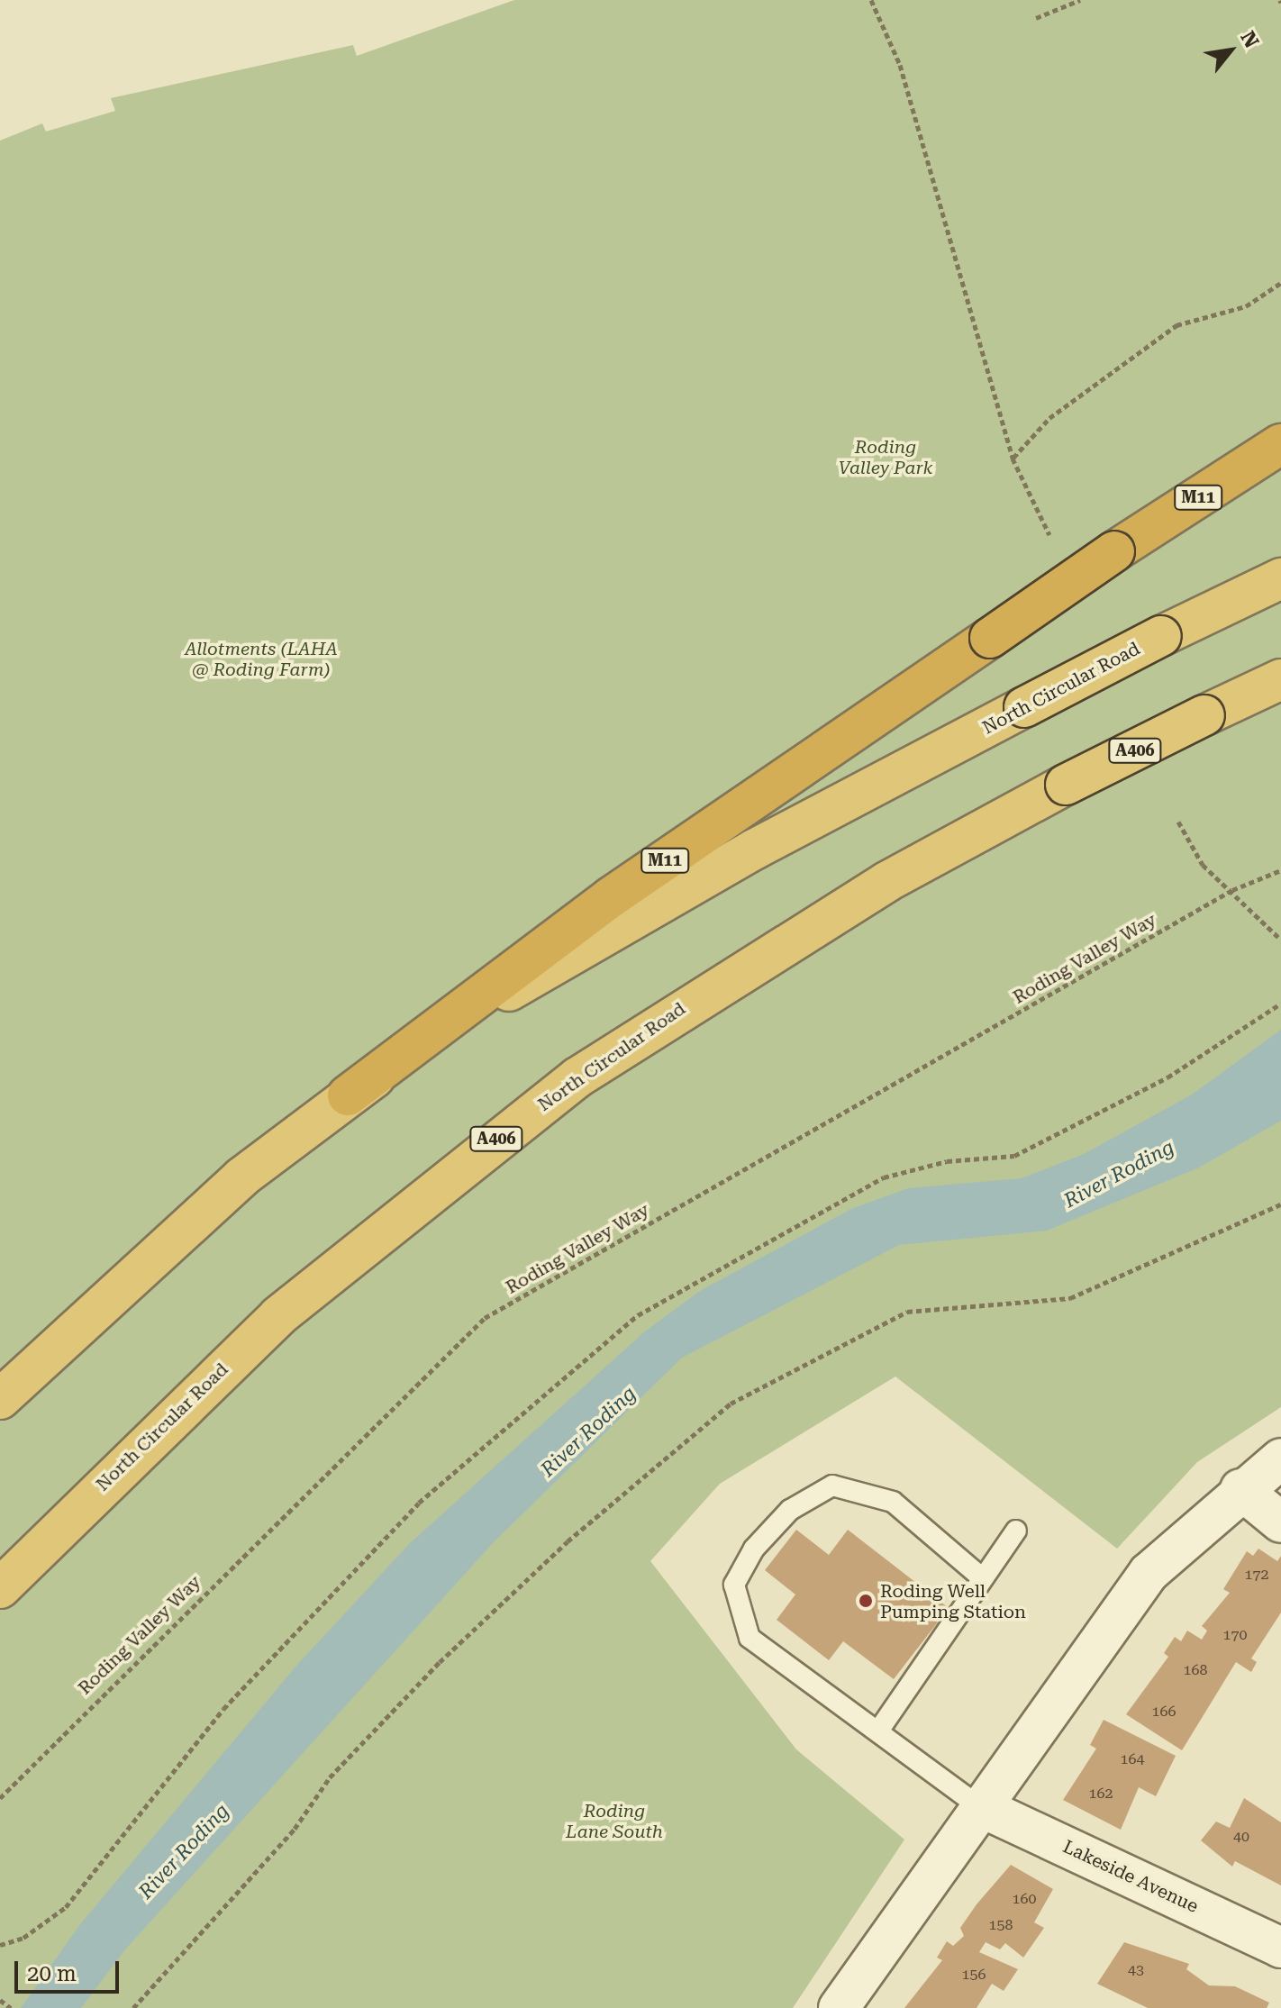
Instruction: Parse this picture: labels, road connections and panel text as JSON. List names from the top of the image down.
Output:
{
  "streets": {
    "highway": ["M11", "North Circular Road", "A406"],
    "street": ["Lakeside Avenue"],
    "path": ["Roding Valley Way"]
  },
  "crossings": [
    ["M11", "North Circular Road"]
  ],
  "water": ["River Roding"],
  "parks": ["Roding Valley Park", "Allotments (LAHA @ Roding Farm)", "Roding Lane South"],
  "places": ["Roding Well Pumping Station"],
  "house_numbers": [
    "172",
    "170",
    "168",
    "166",
    "164",
    "162",
    "40",
    "160",
    "158",
    "43",
    "156"
  ],
  "scale_bar": "20 m",
  "north": "top right"
}
